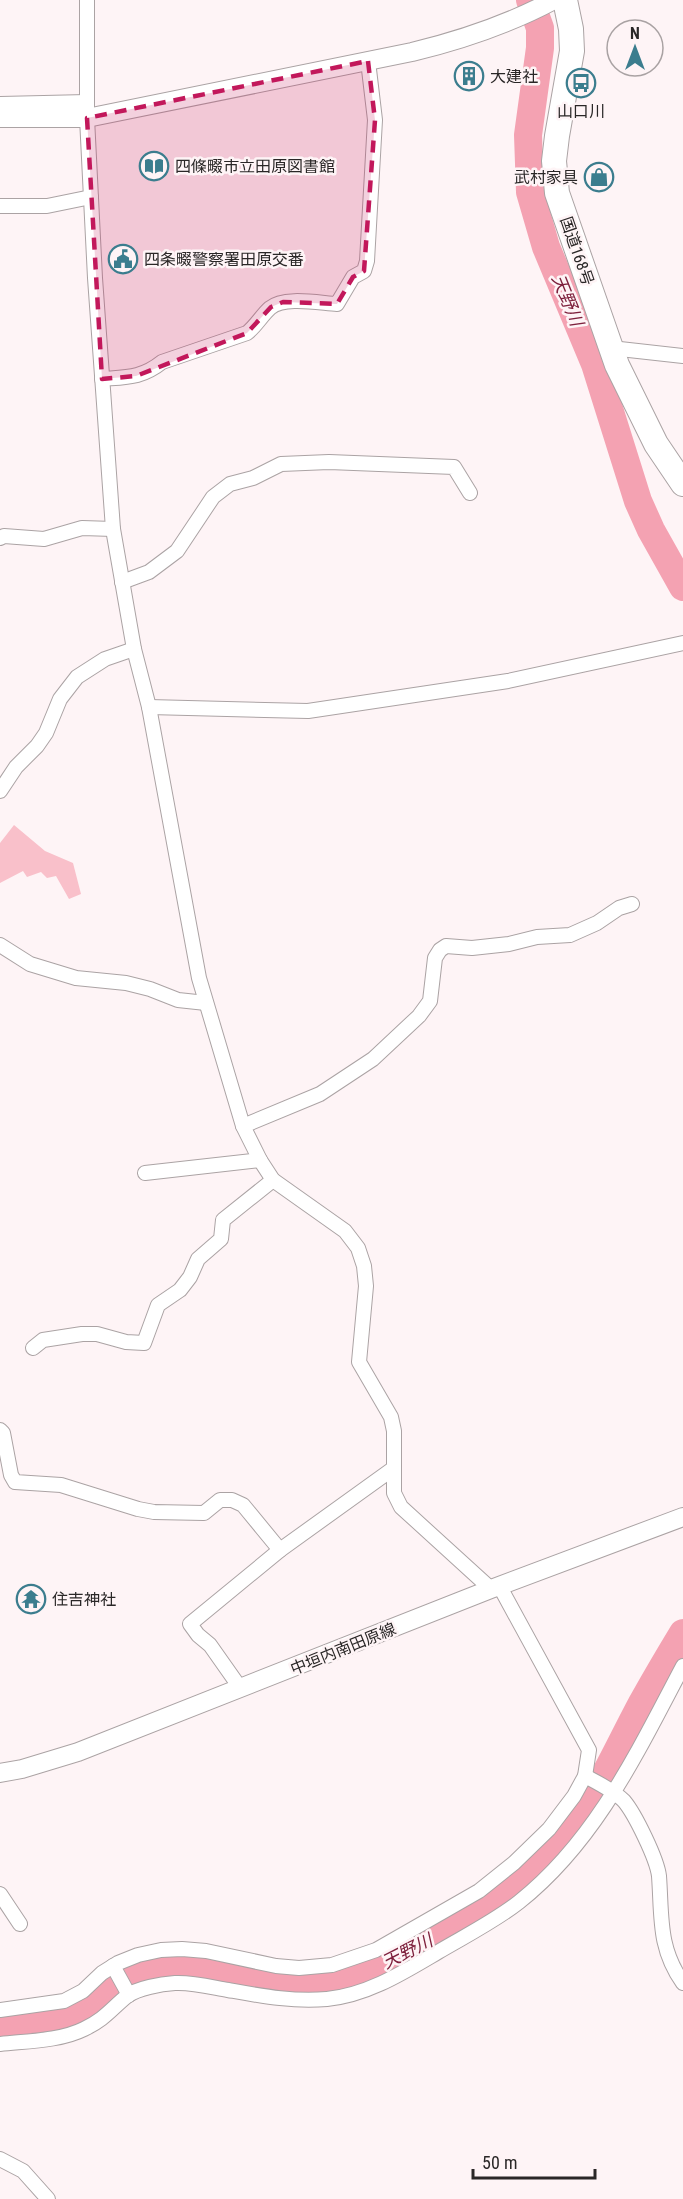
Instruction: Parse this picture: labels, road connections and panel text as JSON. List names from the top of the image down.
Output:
{
  "streets": {
    "highway": ["国道168号"],
    "main road": ["中垣内南田原線"]
  },
  "water": ["天野川"],
  "places": {
    "building": ["大建社"],
    "bus stop": ["山口川"],
    "library": ["四條畷市立田原図書館"],
    "shop": ["武村家具"],
    "public building": ["四条畷警察署田原交番"],
    "temple": ["住吉神社"]
  },
  "scale_bar": "50 m",
  "north": "top"
}
